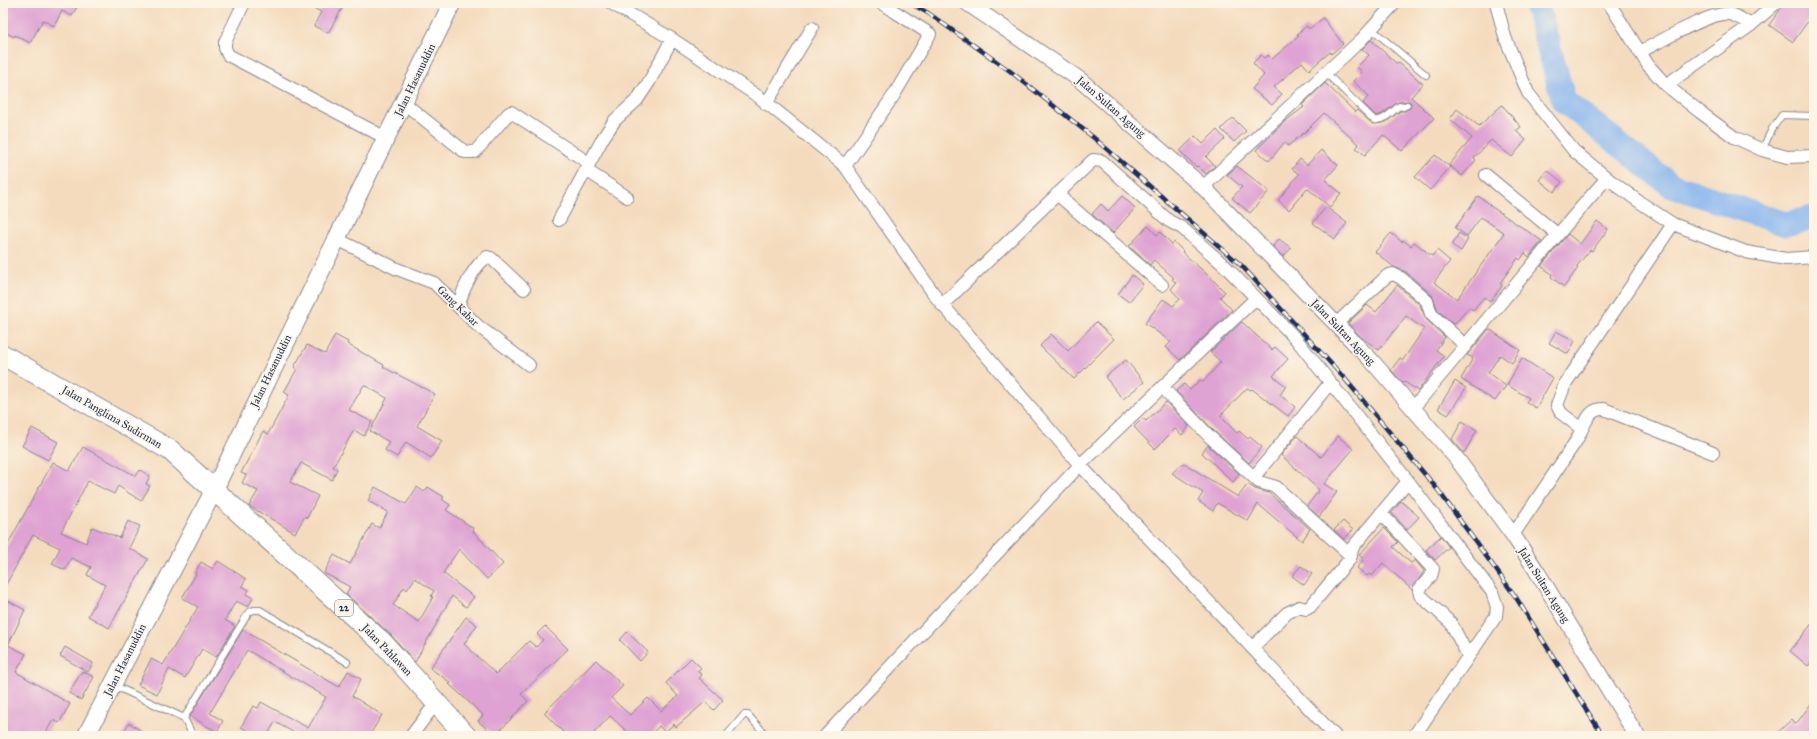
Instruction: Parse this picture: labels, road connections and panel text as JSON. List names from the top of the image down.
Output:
{
  "streets": {
    "highway": ["Jalan Panglima Sudirman", "22", "Jalan Pahlawan"],
    "main road": ["Jalan Hasanuddin"],
    "street": ["Jalan Sultan Agung", "Gang Kabar"]
  },
  "crossings": [
    ["Jalan Hasanuddin", "Gang Kabar"],
    ["Jalan Hasanuddin", "Jalan Panglima Sudirman"],
    ["Jalan Hasanuddin", "Jalan Pahlawan"],
    ["Jalan Panglima Sudirman", "Jalan Pahlawan"]
  ]
}
